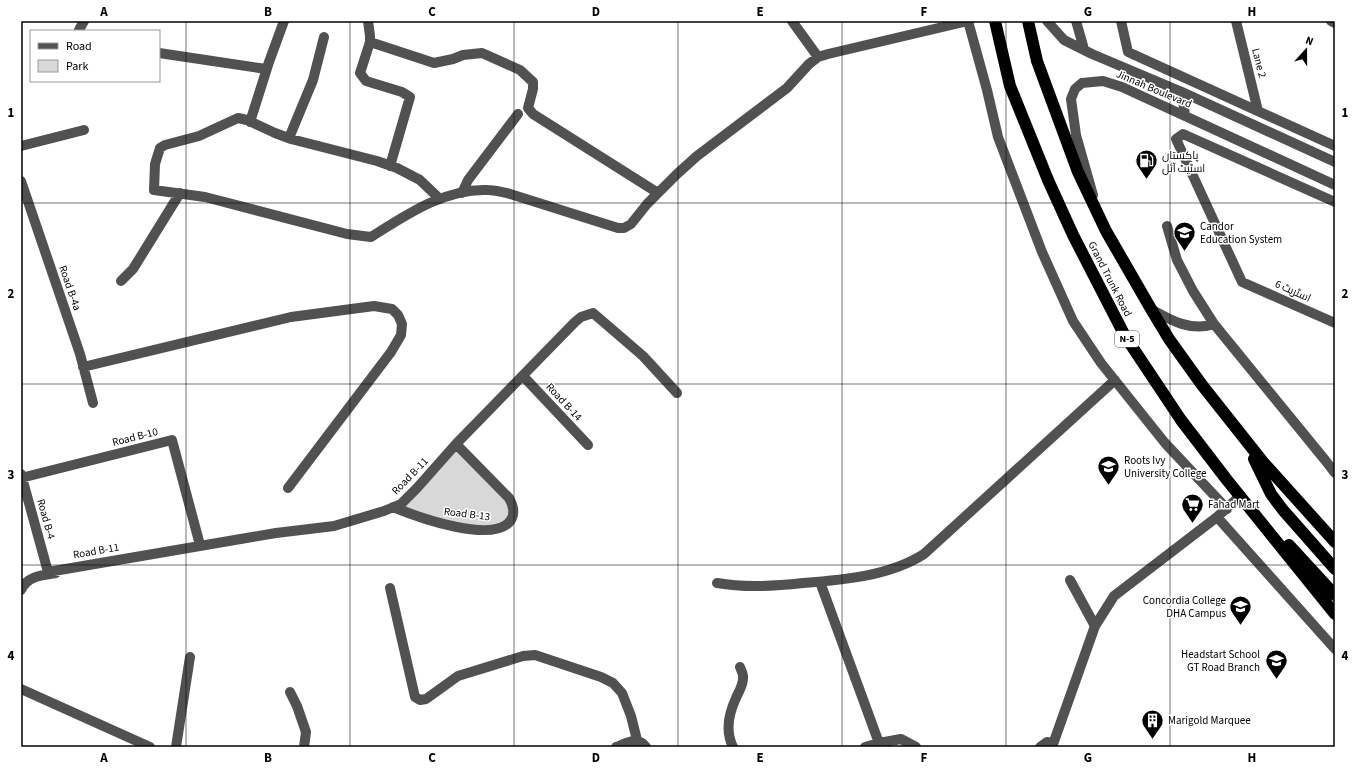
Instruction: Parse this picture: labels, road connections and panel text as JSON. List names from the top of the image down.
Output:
{
  "streets": {
    "highway": ["Grand Trunk Road", "N-5"],
    "street": [
      "Lane 2",
      "Jinnah Boulevard",
      "Road B-4a",
      "اسٹریٹ 6",
      "Road B-14",
      "Road B-10",
      "Road B-11",
      "Road B-13",
      "Road B-4"
    ]
  },
  "crossings": [
    ["Jinnah Boulevard", "Grand Trunk Road"],
    ["Road B-14", "Road B-11"],
    ["Road B-10", "Road B-11"],
    ["Road B-10", "Road B-4"],
    ["Road B-11", "Road B-13"],
    ["Road B-11", "Road B-4"]
  ],
  "places": {
    "fuel station": ["پاکستان اسٹیٹ آئل"],
    "school or university": [
      "Candor Education System",
      "Roots Ivy University College",
      "Concordia College DHA Campus",
      "Headstart School GT Road Branch"
    ],
    "supermarket": ["Fahad Mart"],
    "building": ["Marigold Marquee"]
  },
  "legend": ["Road", "Park"],
  "north": "top",
  "grid": {
    "columns": [
      "A",
      "B",
      "C",
      "D",
      "E",
      "F",
      "G",
      "H"
    ],
    "rows": [
      "1",
      "2",
      "3",
      "4"
    ]
  }
}
